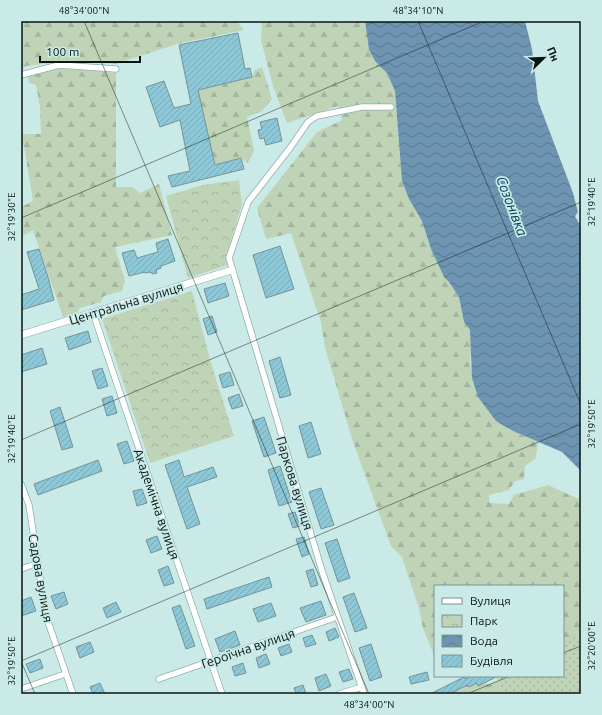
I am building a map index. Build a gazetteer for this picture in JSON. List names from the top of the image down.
{
  "streets": {
    "street": [
      "Центральна вулиця",
      "Паркова вулиця",
      "Академічна вулиця",
      "Садова вулиця",
      "Героїчна вулиця"
    ]
  },
  "crossings": [
    ["Центральна вулиця", "Паркова вулиця"],
    ["Центральна вулиця", "Академічна вулиця"],
    ["Паркова вулиця", "Героїчна вулиця"],
    ["Академічна вулиця", "Героїчна вулиця"]
  ],
  "water": ["Созонівка"],
  "legend": [
    "Вулиця",
    "Парк",
    "Вода",
    "Будівля"
  ],
  "scale_bar": "100 m",
  "north": "top right",
  "coordinates": [
    "48°34'00\"N",
    "48°34'10\"N",
    "32°19'40\"E",
    "32°19'30\"E",
    "32°19'50\"E",
    "32°20'00\"E"
  ]
}
